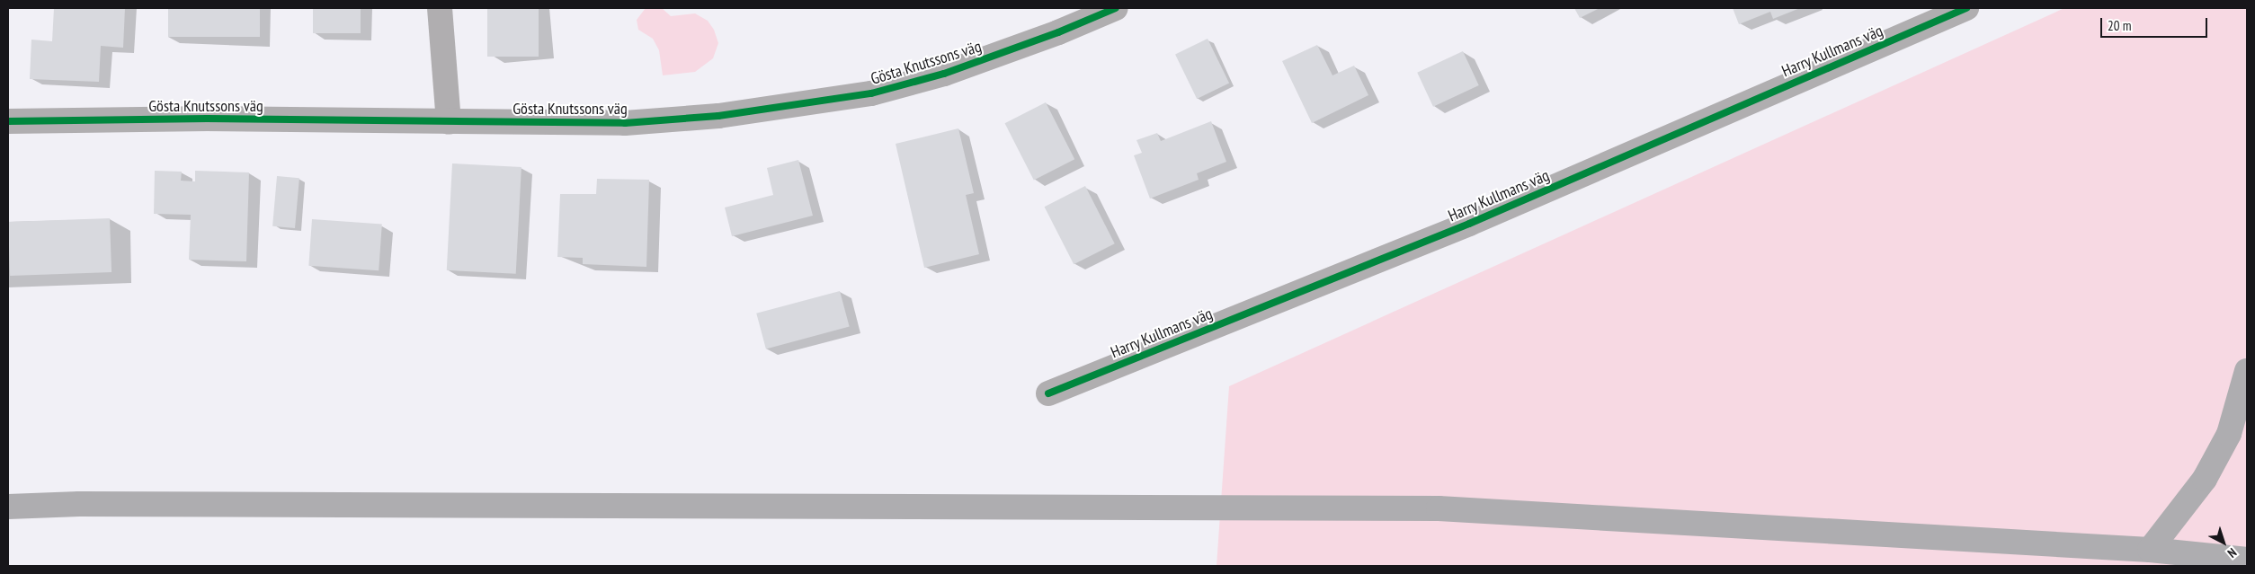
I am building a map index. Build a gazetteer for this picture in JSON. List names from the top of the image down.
{
  "streets": {
    "street": ["Harry Kullmans väg", "Gösta Knutssons väg"]
  },
  "scale_bar": "20 m",
  "north": "bottom right"
}
